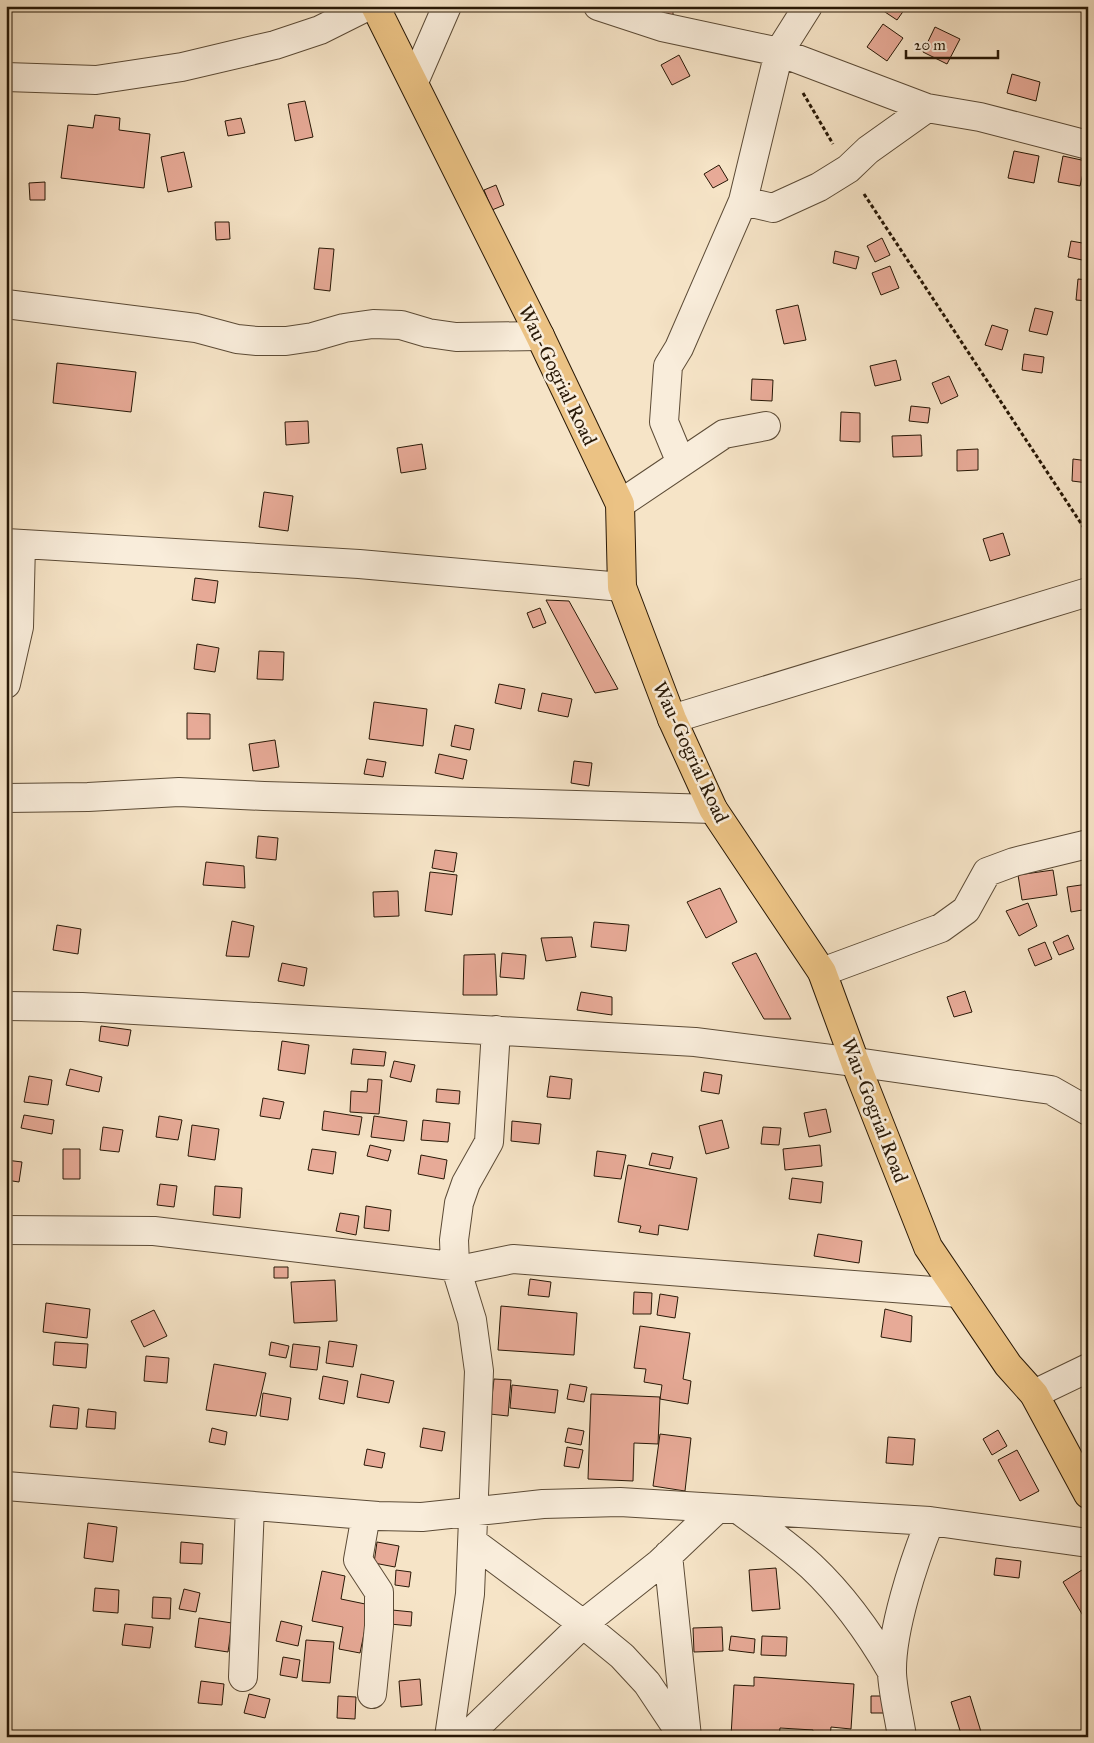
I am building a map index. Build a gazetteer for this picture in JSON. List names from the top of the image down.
{
  "streets": {
    "main road": ["Wau-Gogrial Road"]
  },
  "scale_bar": "20 m"
}
